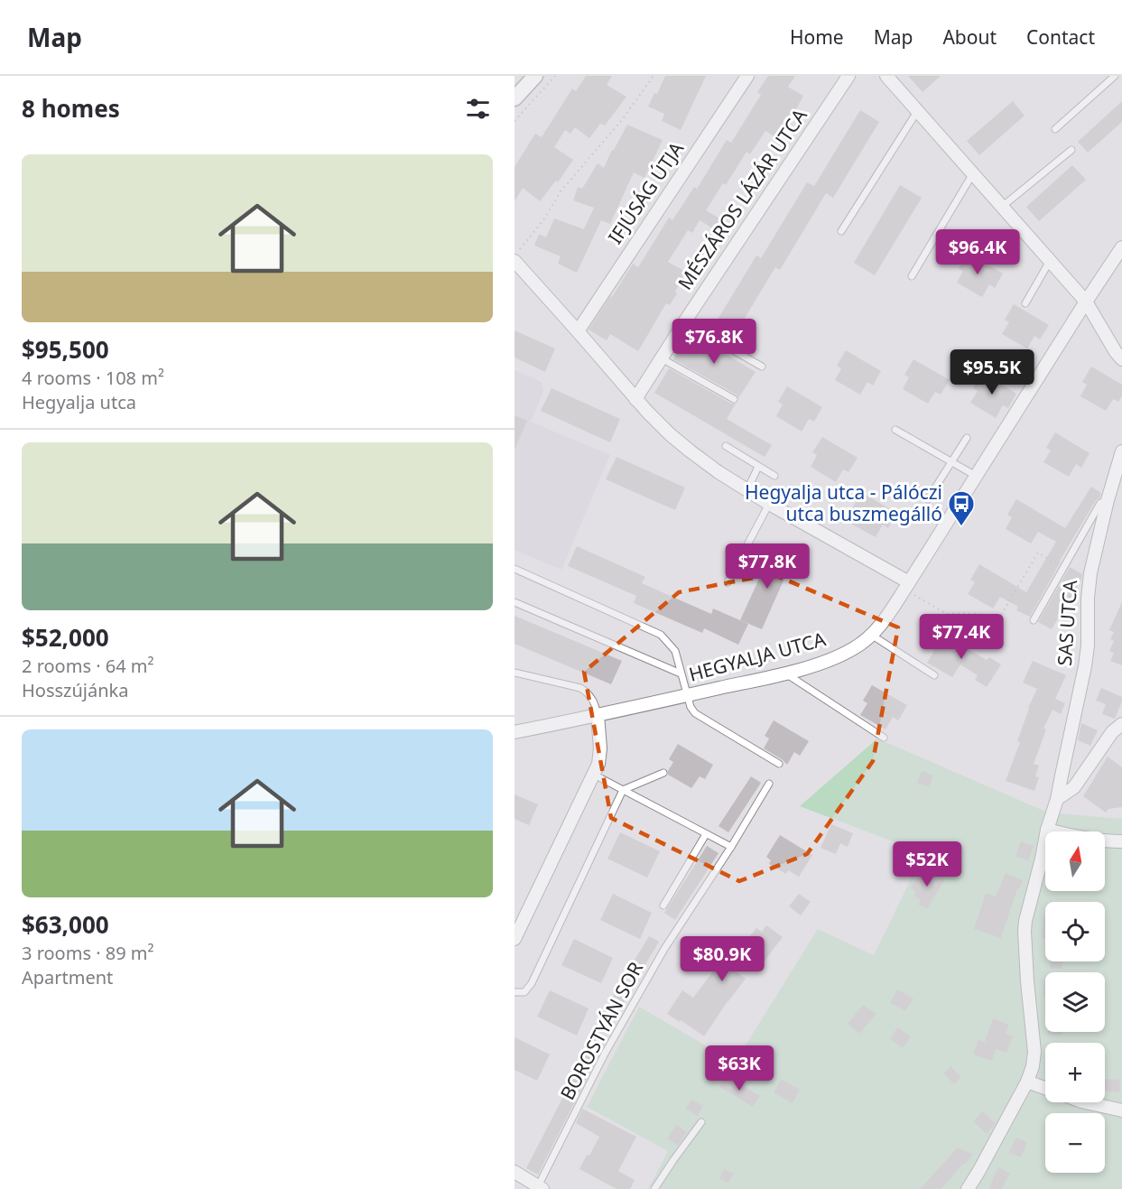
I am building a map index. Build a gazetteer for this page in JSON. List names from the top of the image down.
{
  "streets": {
    "street": [
      "IFJÚSÁG ÚTJA",
      "MÉSZÁROS LÁZÁR UTCA",
      "SAS UTCA",
      "HEGYALJA UTCA"
    ],
    "lane": ["BOROSTYÁN SOR"]
  },
  "places": {
    "bus stop": ["Hegyalja utca - Pálóczi utca buszmegálló"]
  },
  "north": "top",
  "page": {
    "header": "Map",
    "nav": [
      "Home",
      "Map",
      "About",
      "Contact"
    ],
    "heading": "8 homes",
    "list": [
      {
        "name": "$95,500",
        "note": "4 rooms · 108 m² · Hegyalja utca"
      },
      {
        "name": "$52,000",
        "note": "2 rooms · 64 m² · Hosszújánka"
      },
      {
        "name": "$63,000",
        "note": "3 rooms · 89 m² · Apartment"
      }
    ],
    "price": [
      "$96.4K",
      "$76.8K",
      "$95.5K",
      "$77.8K",
      "$77.4K",
      "$52K",
      "$80.9K",
      "$63K"
    ],
    "map_buttons": ["+", "−"]
  }
}
